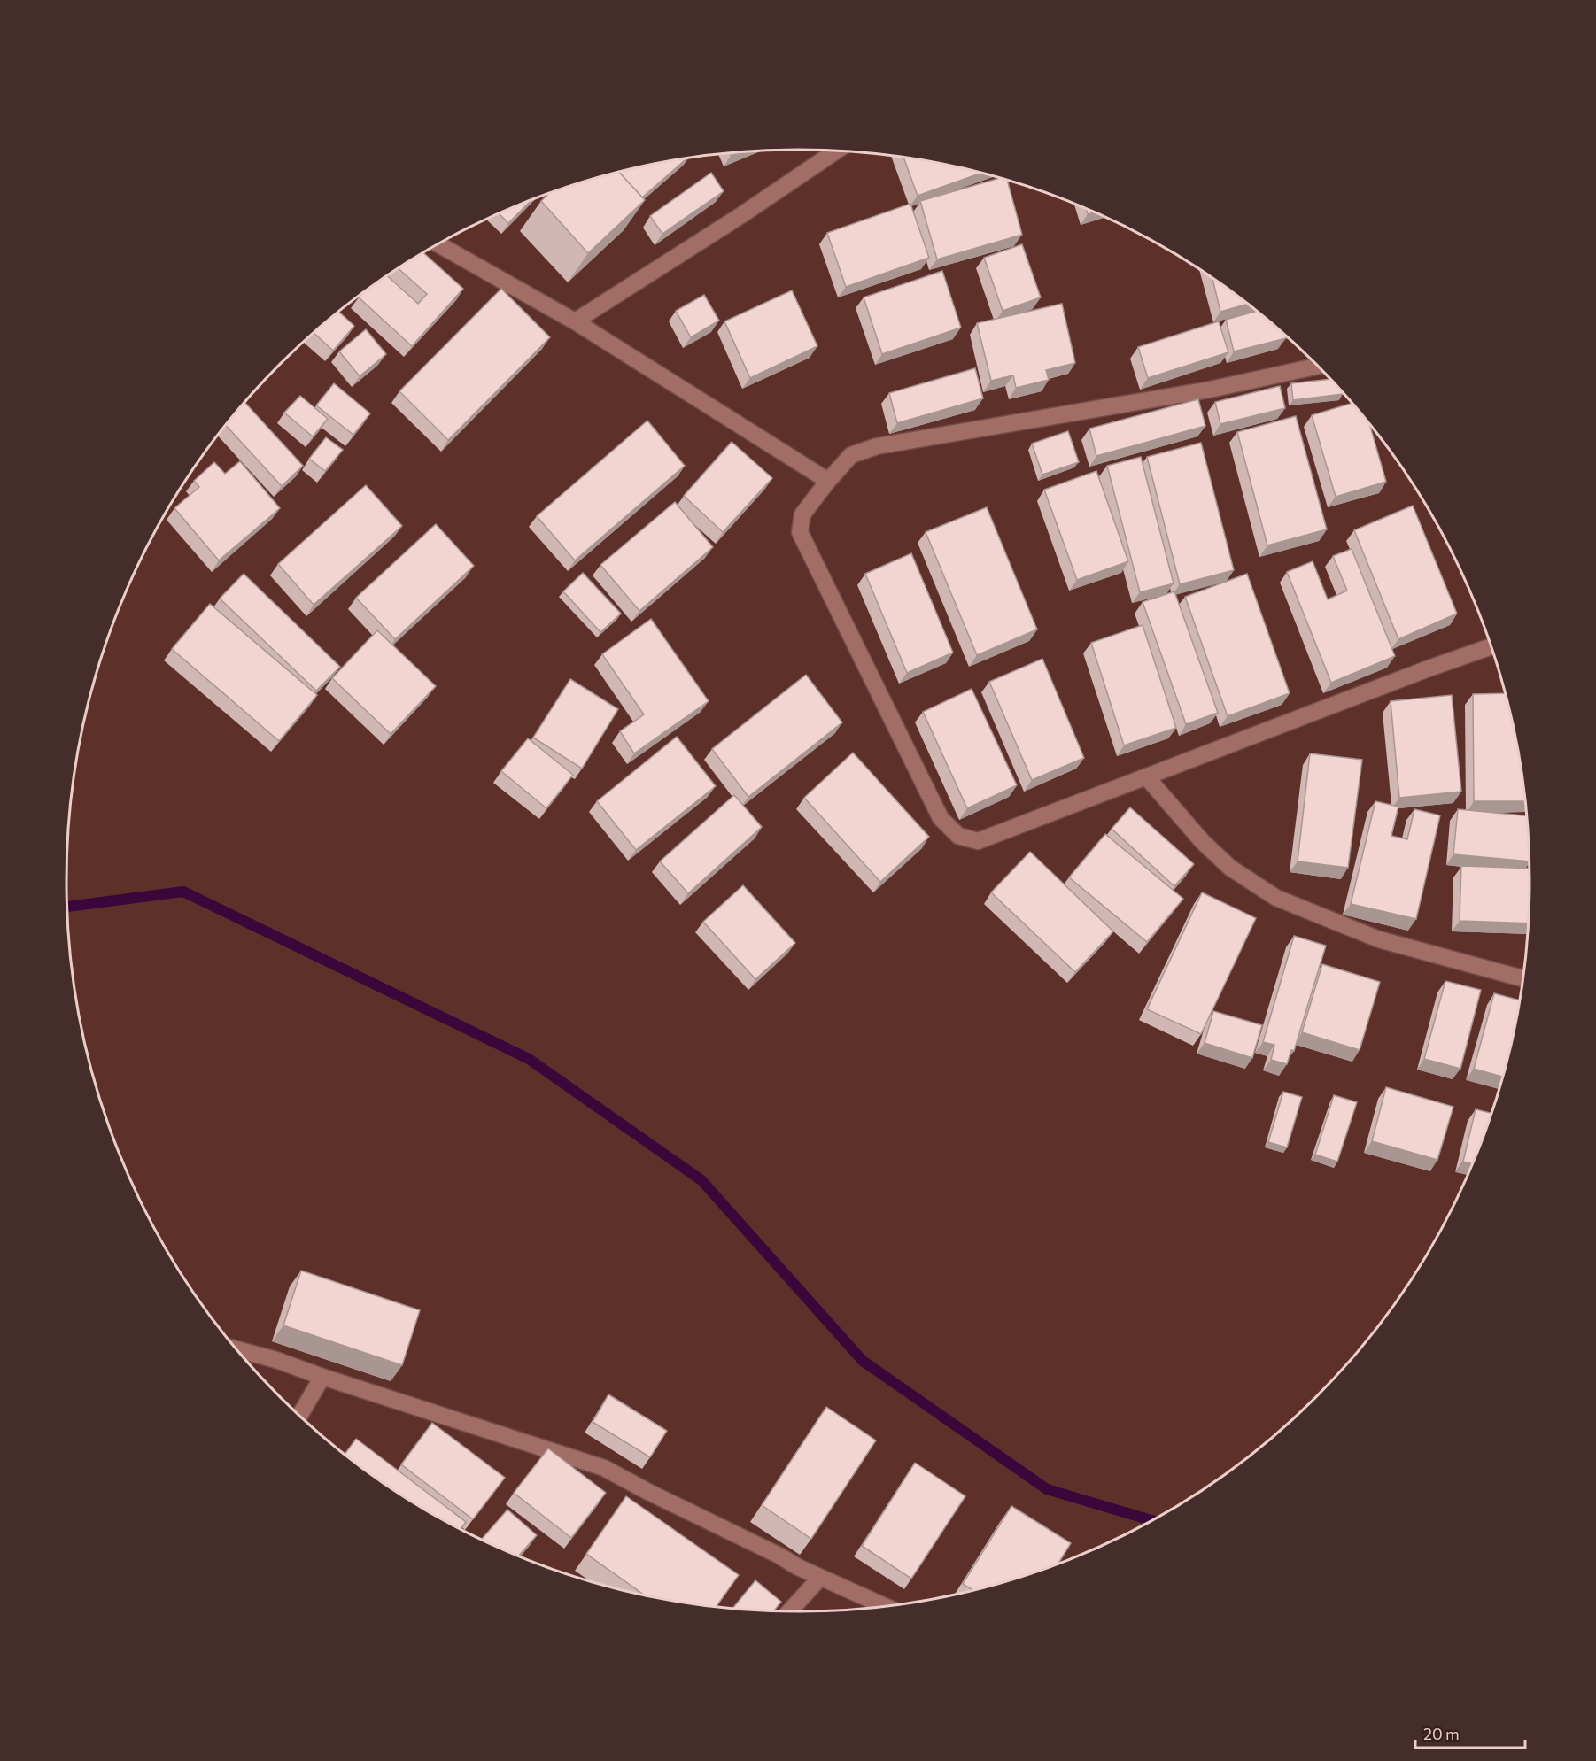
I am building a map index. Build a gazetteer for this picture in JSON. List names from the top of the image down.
{
  "scale_bar": "20 m"
}
